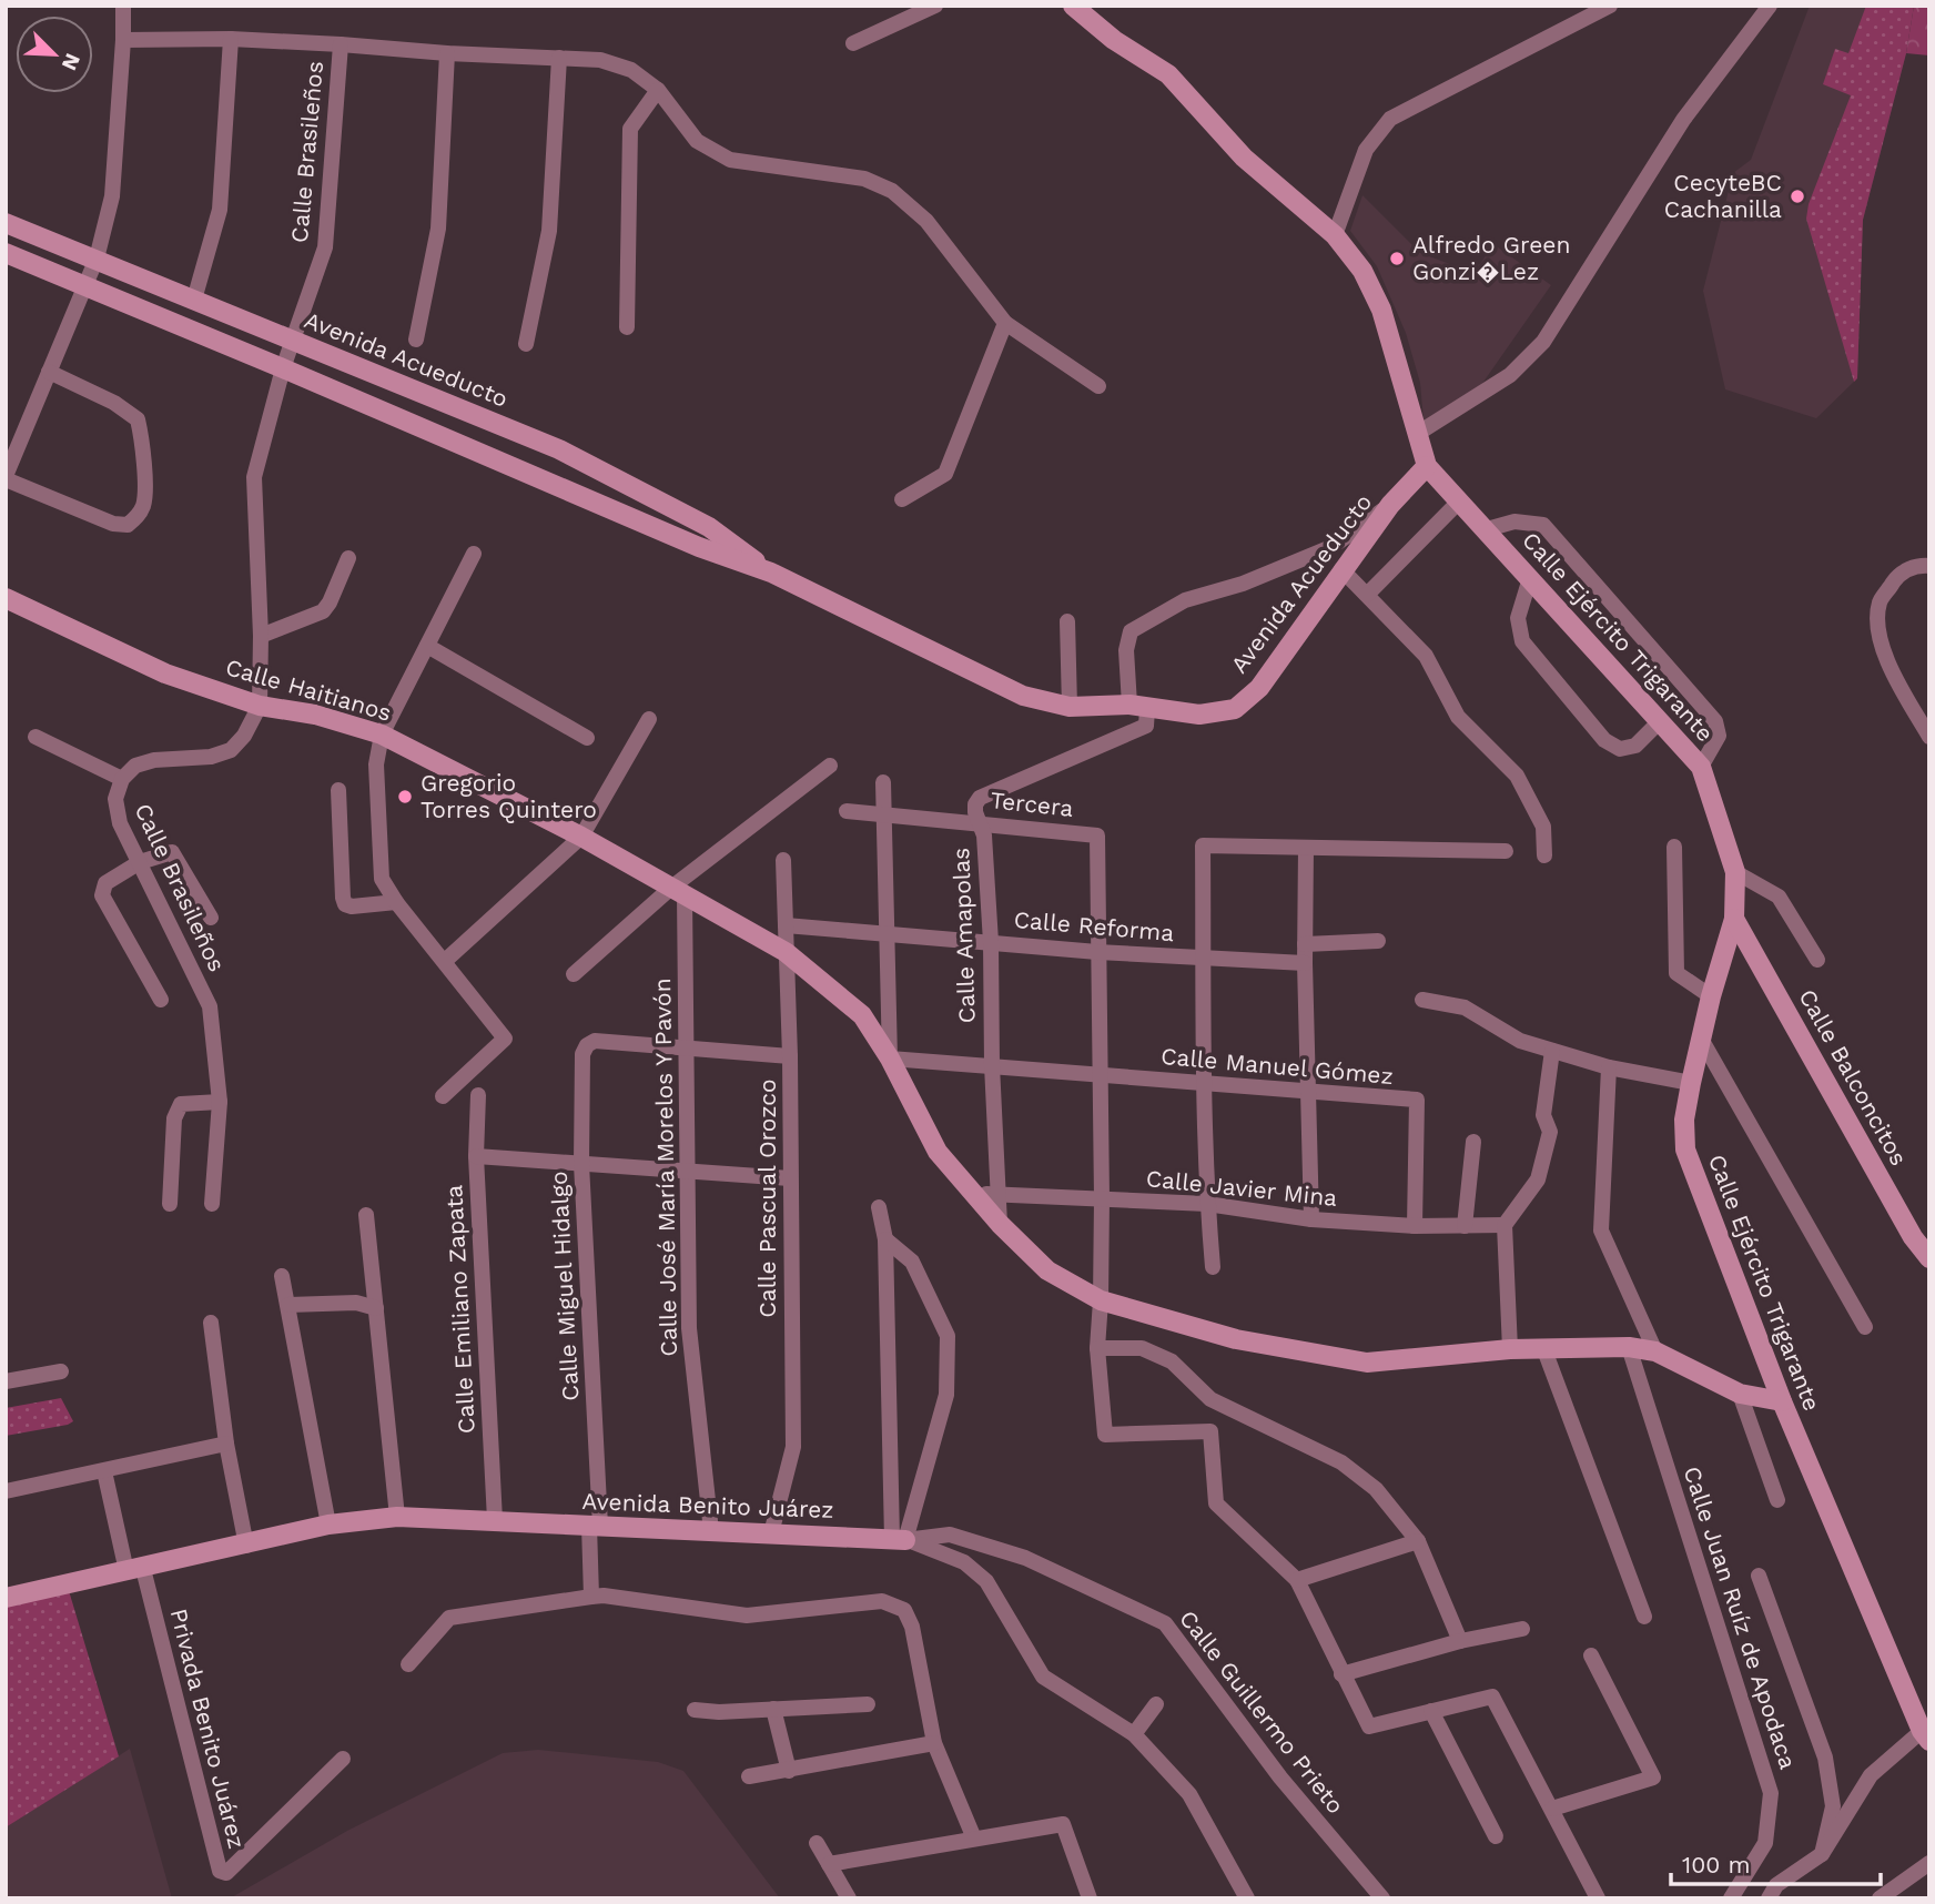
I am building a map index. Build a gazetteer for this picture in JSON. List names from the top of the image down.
{
  "streets": {
    "street": [
      "Calle Brasileños",
      "Avenida Acueducto",
      "Calle Ejército Trigarante",
      "Calle Haitianos",
      "Tercera",
      "Calle Reforma",
      "Calle Amapolas",
      "Calle Manuel Gómez",
      "Calle Balconcitos",
      "Calle José María Morelos Y Pavón",
      "Calle Javier Mina",
      "Calle Pascual Orozco",
      "Calle Miguel Hidalgo",
      "Calle Emiliano Zapata",
      "Avenida Benito Juárez",
      "Calle Juan Ruíz de Apodaca",
      "Calle Guillermo Prieto",
      "Privada Benito Juárez"
    ]
  },
  "crossings": [
    ["Calle Brasileños", "Avenida Acueducto"],
    ["Calle Brasileños", "Calle Haitianos"],
    ["Avenida Acueducto", "Calle Ejército Trigarante"],
    ["Avenida Acueducto", "Calle Amapolas"],
    ["Calle Ejército Trigarante", "Calle Haitianos"],
    ["Calle Ejército Trigarante", "Calle Balconcitos"],
    ["Calle Haitianos", "Calle Amapolas"],
    ["Calle Haitianos", "Calle Manuel Gómez"],
    ["Calle Haitianos", "Calle José María Morelos Y Pavón"],
    ["Calle Haitianos", "Calle Javier Mina"],
    ["Calle Haitianos", "Calle Pascual Orozco"],
    ["Calle Haitianos", "Calle Juan Ruíz de Apodaca"],
    ["Tercera", "Calle Reforma"],
    ["Tercera", "Calle Amapolas"],
    ["Calle Reforma", "Calle Amapolas"],
    ["Calle Reforma", "Calle Pascual Orozco"],
    ["Calle Amapolas", "Calle Manuel Gómez"],
    ["Calle Amapolas", "Calle Javier Mina"],
    ["Calle Manuel Gómez", "Calle Javier Mina"],
    ["Calle José María Morelos Y Pavón", "Calle Miguel Hidalgo"],
    ["Calle José María Morelos Y Pavón", "Avenida Benito Juárez"],
    ["Calle Pascual Orozco", "Avenida Benito Juárez"],
    ["Calle Miguel Hidalgo", "Avenida Benito Juárez"],
    ["Calle Emiliano Zapata", "Avenida Benito Juárez"],
    ["Avenida Benito Juárez", "Calle Guillermo Prieto"],
    ["Avenida Benito Juárez", "Privada Benito Juárez"]
  ],
  "places": ["CecyteBC Cachanilla", "Alfredo Green Gonzi�Lez", "Gregorio Torres Quintero"],
  "scale_bar": "100 m",
  "north": "bottom right"
}
